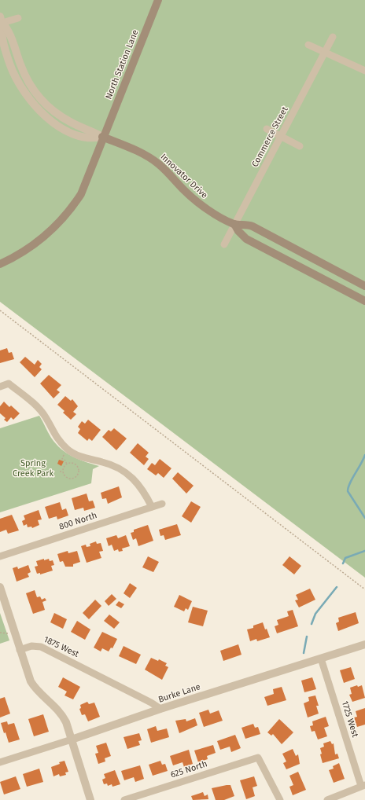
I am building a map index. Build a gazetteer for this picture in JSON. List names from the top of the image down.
{
  "streets": {
    "main road": ["North Station Lane", "Innovator Drive"],
    "street": [
      "Commerce Street",
      "800 North",
      "1875 West",
      "Burke Lane",
      "1725 West",
      "625 North"
    ]
  },
  "crossings": [
    ["North Station Lane", "Innovator Drive"],
    ["Commerce Street", "Innovator Drive"],
    ["1875 West", "Burke Lane"],
    ["Burke Lane", "1725 West"]
  ],
  "parks": ["Spring Creek Park"]
}
